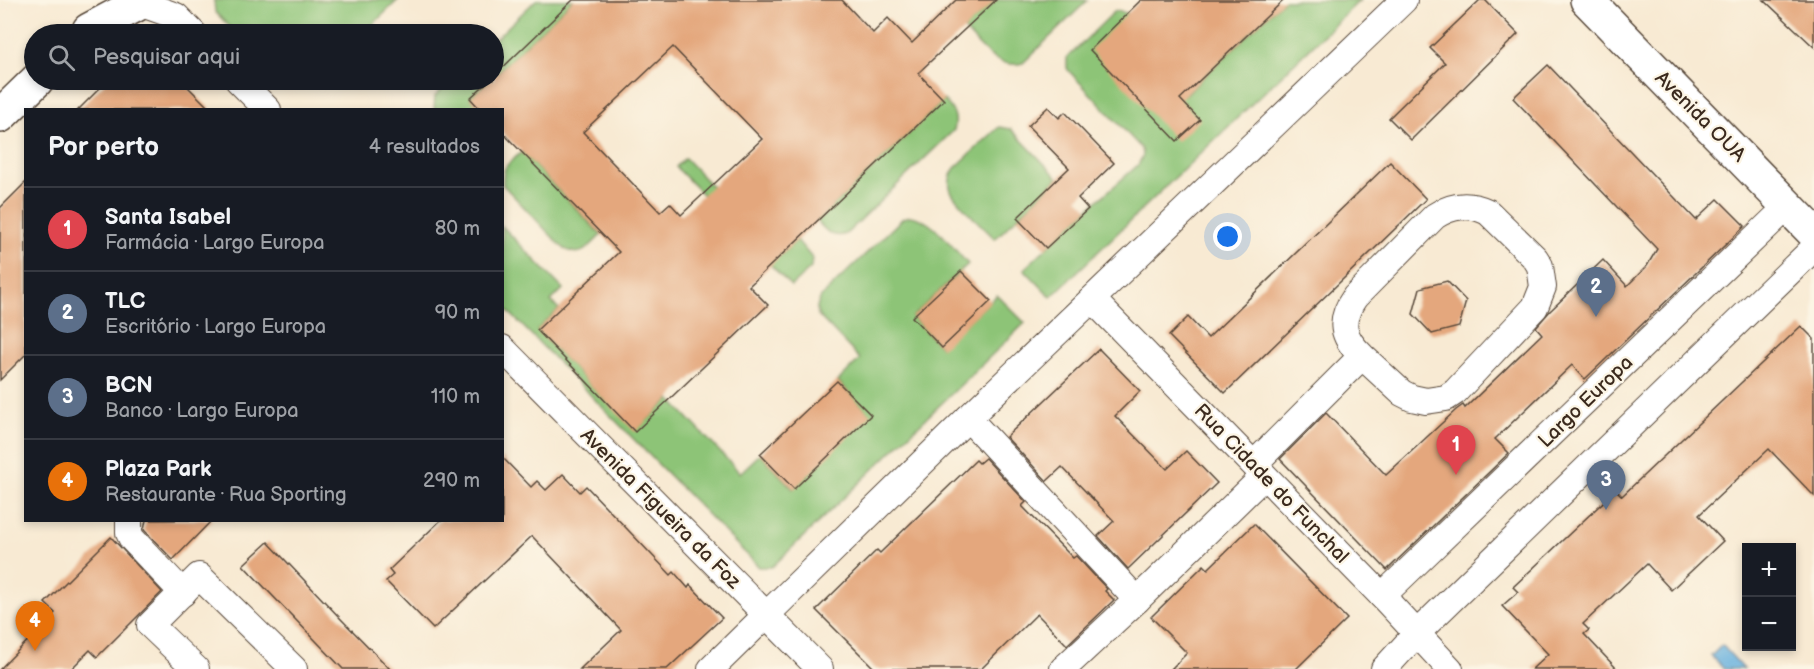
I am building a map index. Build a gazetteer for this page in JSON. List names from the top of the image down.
{
  "streets": {
    "street": [
      "Avenida OUA",
      "Largo Europa",
      "Rua Cidade do Funchal",
      "Avenida Figueira da Foz"
    ]
  },
  "crossings": [
    ["Avenida OUA", "Largo Europa"],
    ["Largo Europa", "Rua Cidade do Funchal"]
  ],
  "page": {
    "search": "Pesquisar aqui",
    "heading": ["Por perto", "4 resultados"],
    "list": [
      {
        "mark": "1",
        "name": "Santa Isabel",
        "note": "Farmácia · Largo Europa",
        "value": "80 m"
      },
      {
        "mark": "2",
        "name": "TLC",
        "note": "Escritório · Largo Europa",
        "value": "90 m"
      },
      {
        "mark": "3",
        "name": "BCN",
        "note": "Banco · Largo Europa",
        "value": "110 m"
      },
      {
        "mark": "4",
        "name": "Plaza Park",
        "note": "Restaurante · Rua Sporting",
        "value": "290 m"
      }
    ],
    "pins": [
      "2",
      "1",
      "3",
      "4"
    ],
    "map_buttons": ["+", "−"]
  }
}
